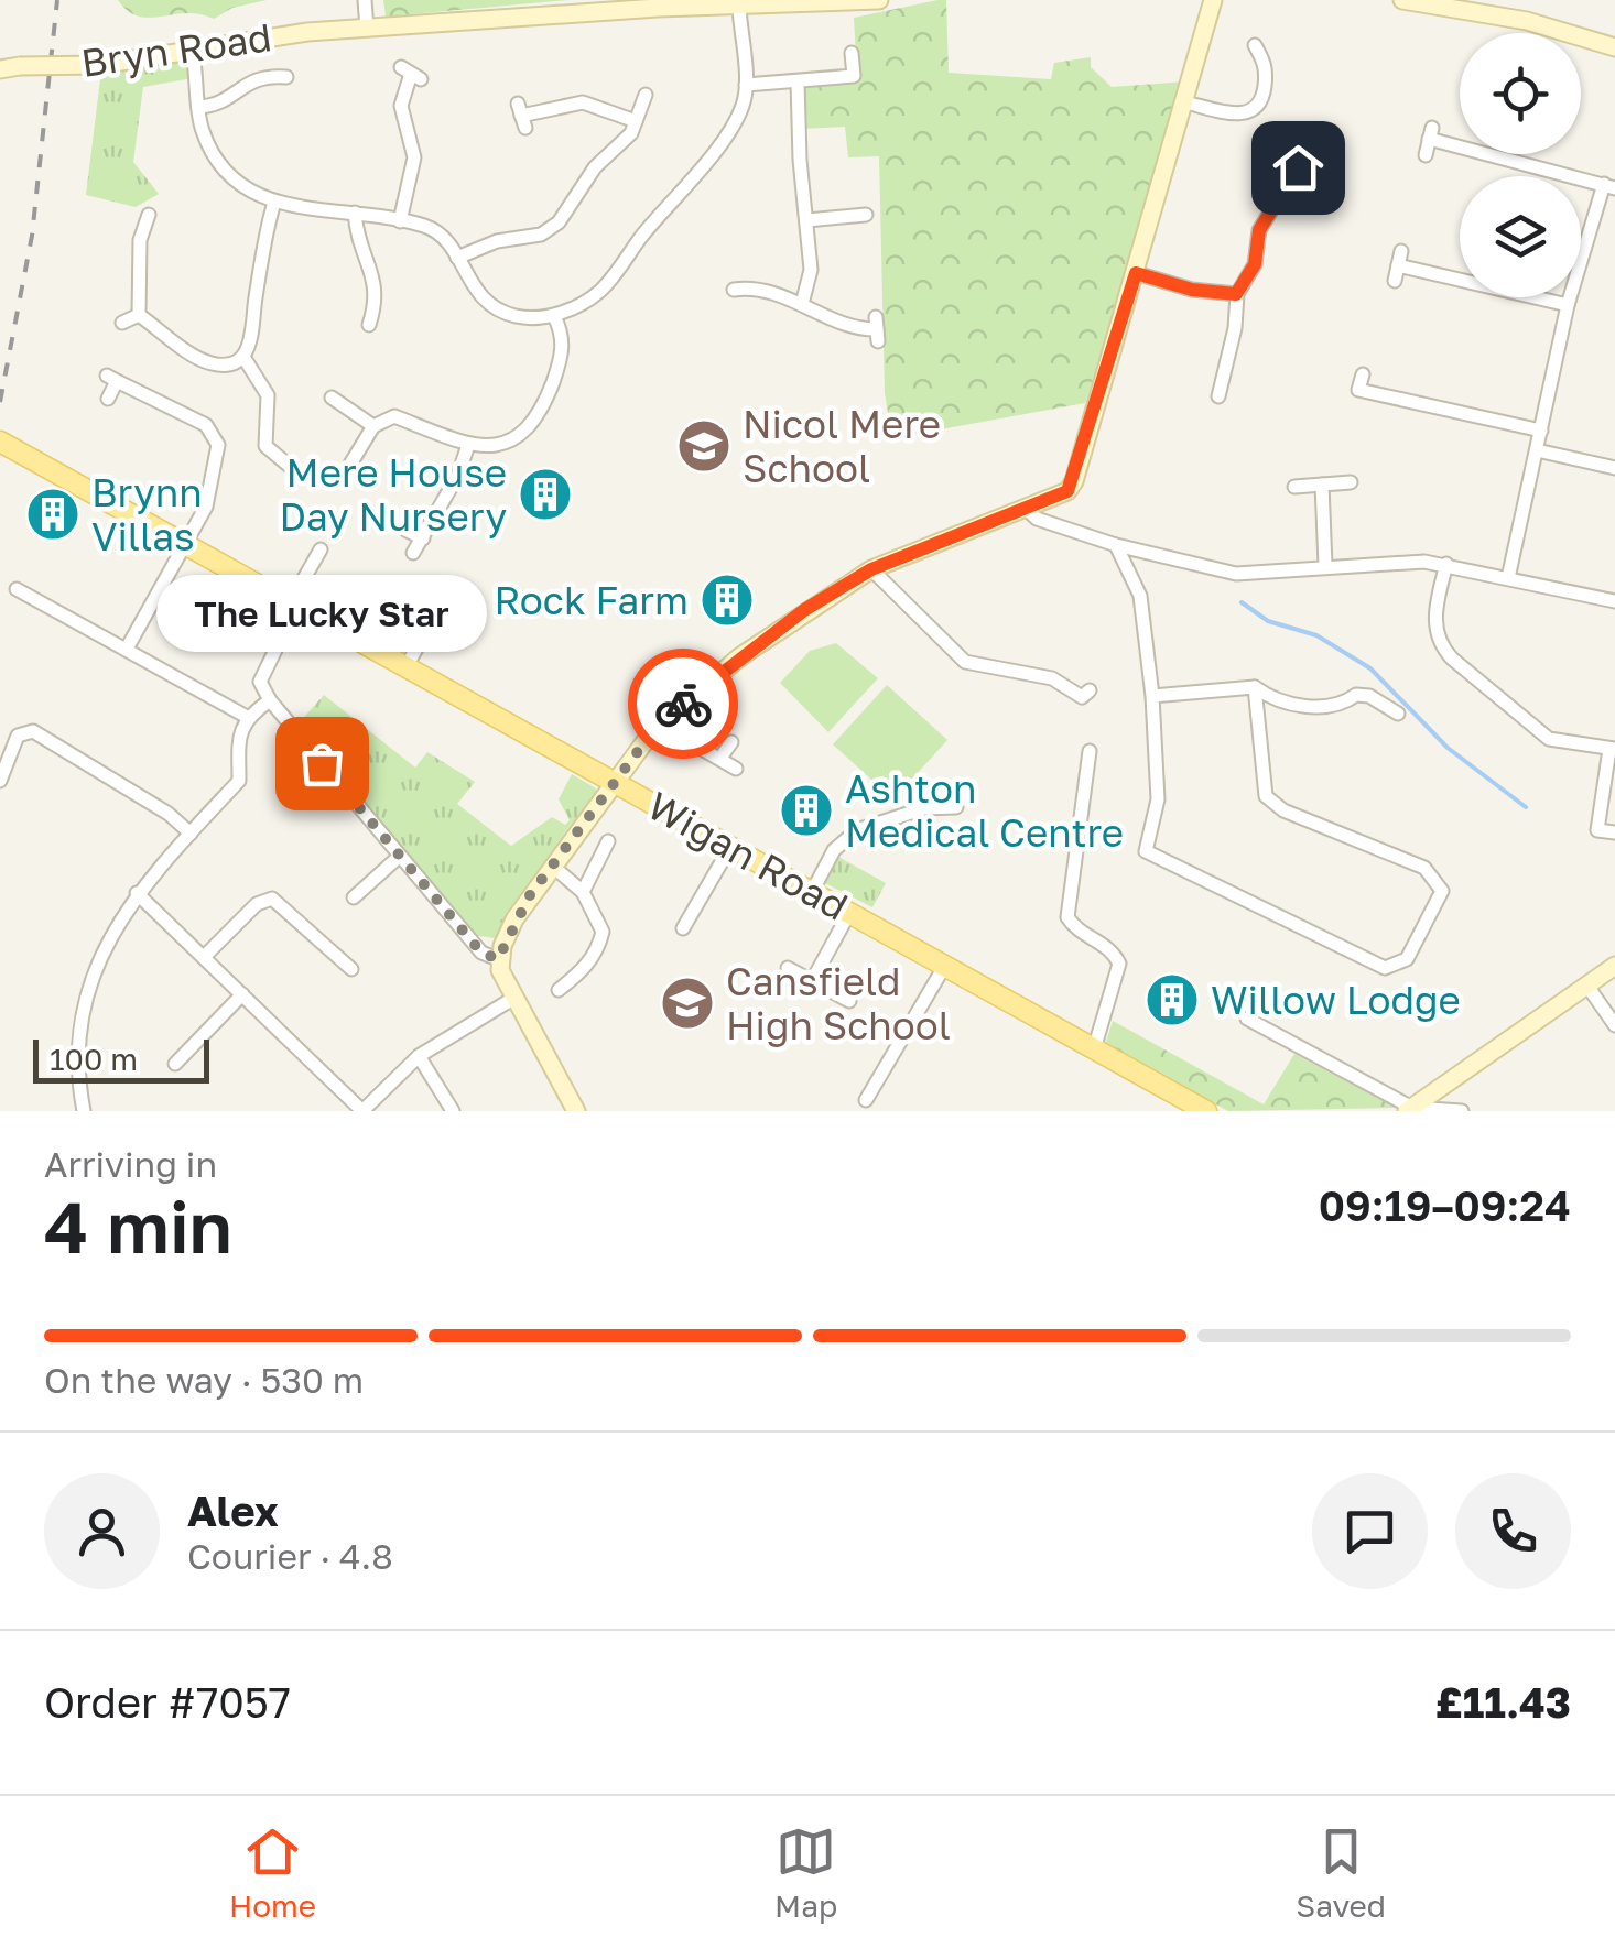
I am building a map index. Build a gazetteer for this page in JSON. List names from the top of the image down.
{
  "streets": {
    "main road": ["Wigan Road"],
    "street": ["Bryn Road"]
  },
  "places": {
    "school or university": ["Nicol Mere School", "Cansfield High School"],
    "building": [
      "Mere House Day Nursery",
      "Brynn Villas",
      "Rock Farm",
      "Ashton Medical Centre",
      "Willow Lodge"
    ],
    "other": ["The Lucky Star"]
  },
  "scale_bar": "100 m",
  "page": {
    "bubble": "The Lucky Star",
    "scale": "100 m",
    "heading": ["4 min", "Arriving in", "09:19–09:24"],
    "panel": [
      "Alex",
      "Courier · 4.8",
      "Order #7057",
      "£11.43"
    ],
    "bar": "On the way · 530 m",
    "tabs": ["Home", "Map", "Saved"]
  }
}
